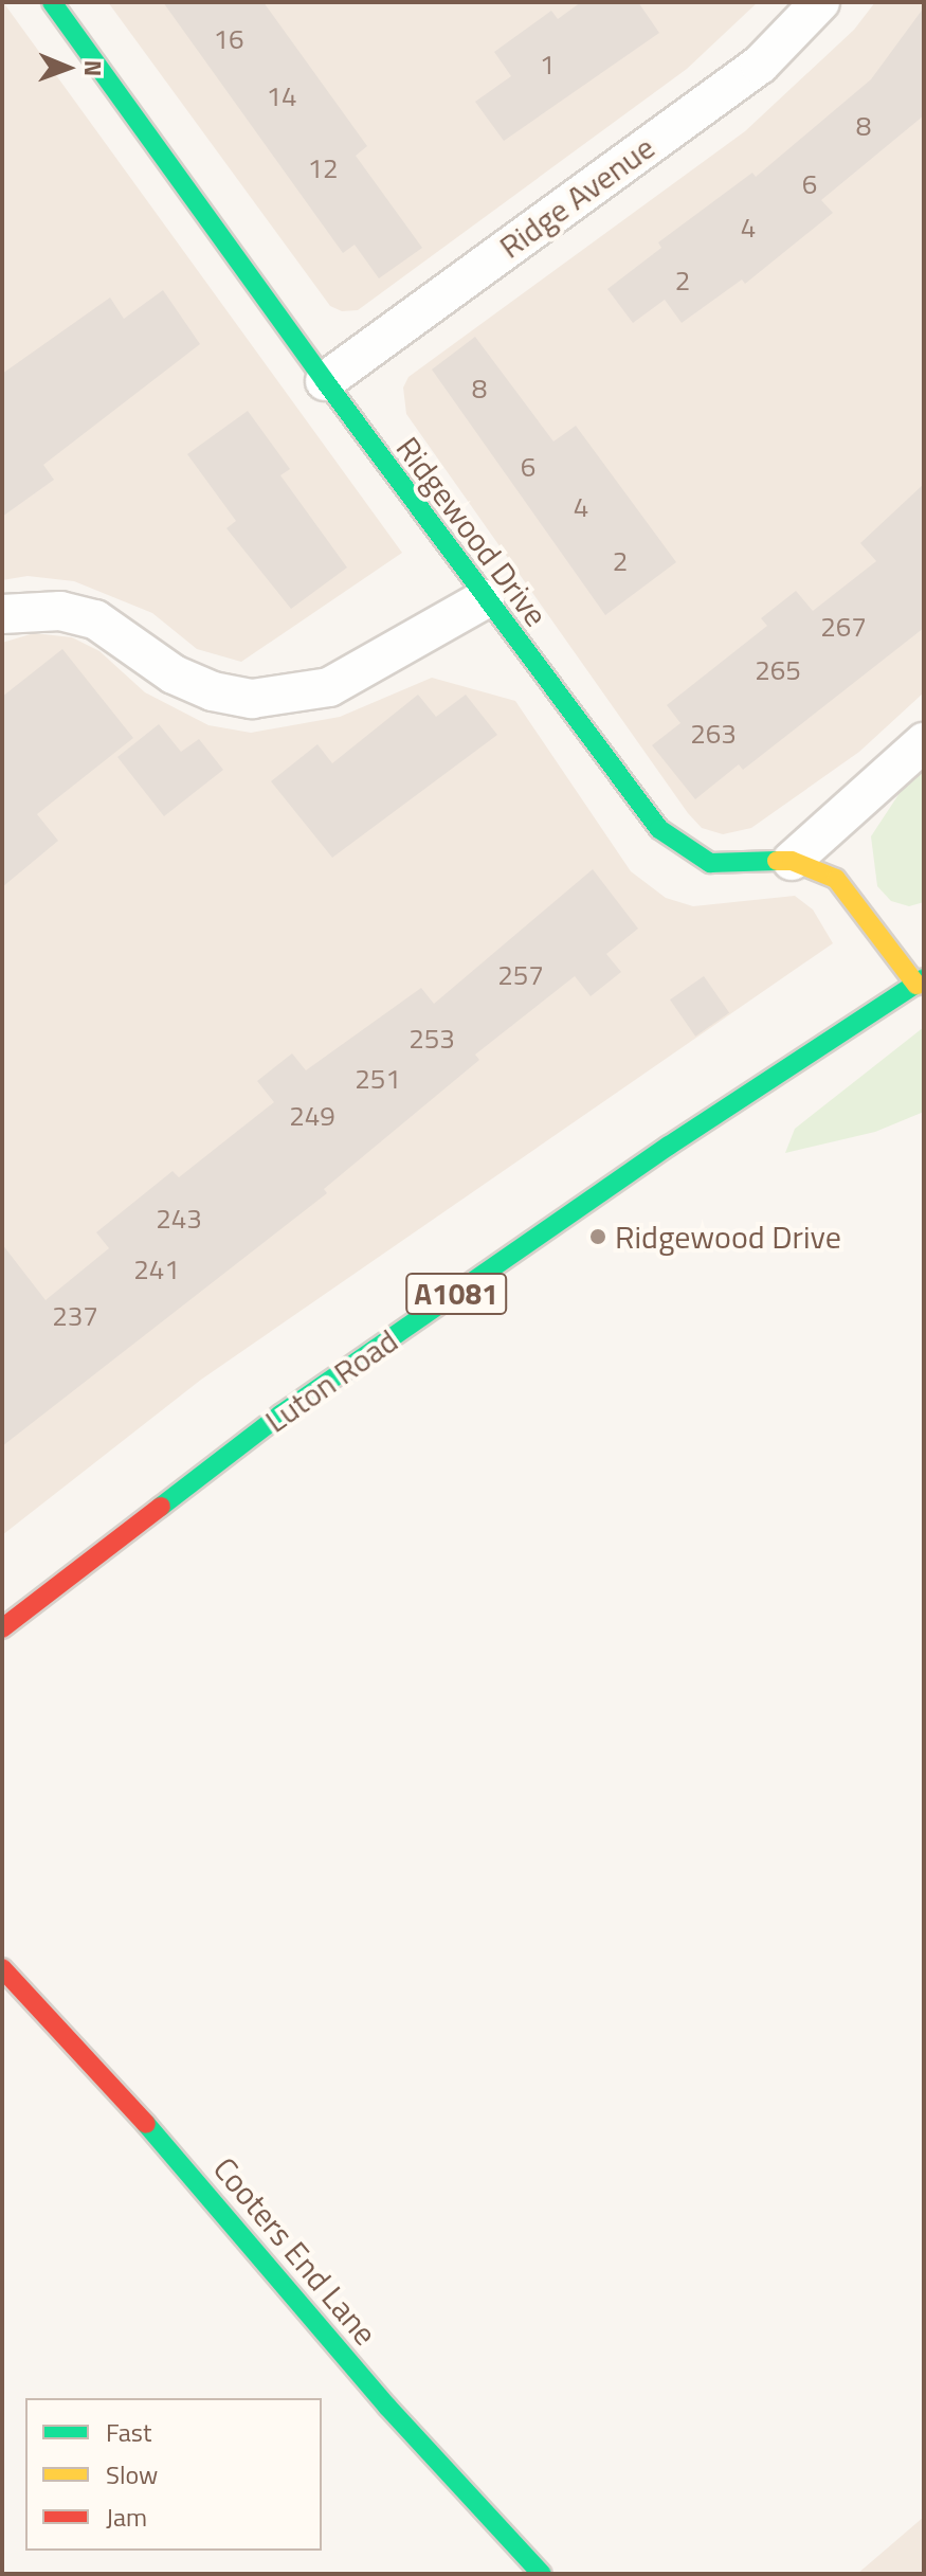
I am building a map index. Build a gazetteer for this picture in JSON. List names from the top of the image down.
{
  "streets": {
    "street": [
      "Ridge Avenue",
      "Ridgewood Drive",
      "A1081",
      "Luton Road",
      "Cooters End Lane"
    ]
  },
  "crossings": [
    ["Ridge Avenue", "Ridgewood Drive"],
    ["Ridgewood Drive", "Luton Road"]
  ],
  "places": ["Ridgewood Drive"],
  "house_numbers": [
    "16",
    "1",
    "14",
    "8",
    "12",
    "6",
    "4",
    "2",
    "8",
    "6",
    "4",
    "2",
    "267",
    "265",
    "263",
    "257",
    "253",
    "251",
    "249",
    "243",
    "241",
    "237"
  ],
  "legend": ["Fast", "Slow", "Jam"],
  "north": "right"
}
